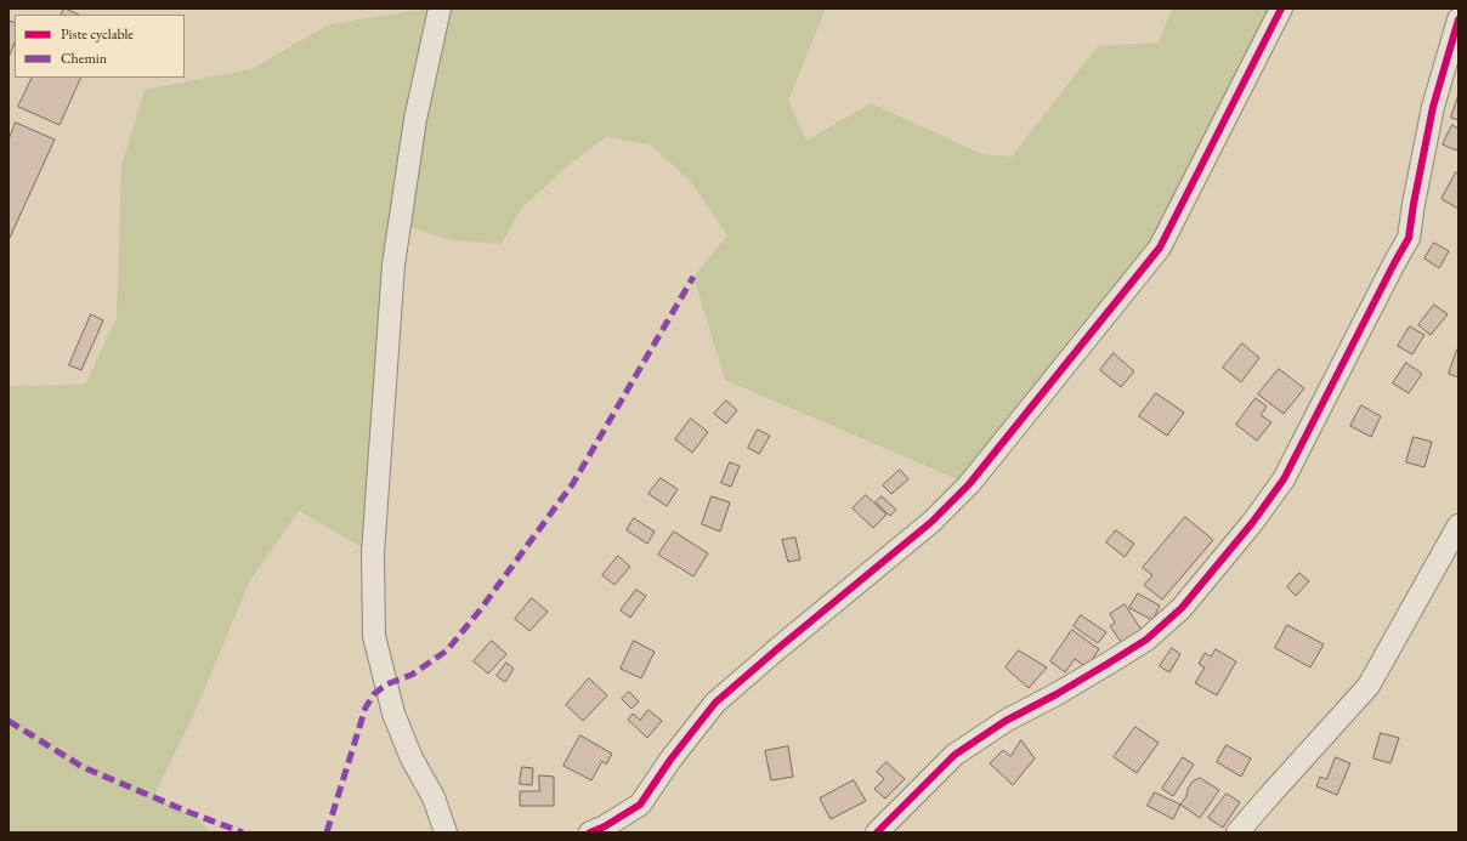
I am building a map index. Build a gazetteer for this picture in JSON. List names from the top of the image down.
{
  "legend": ["Piste cyclable", "Chemin"]
}
